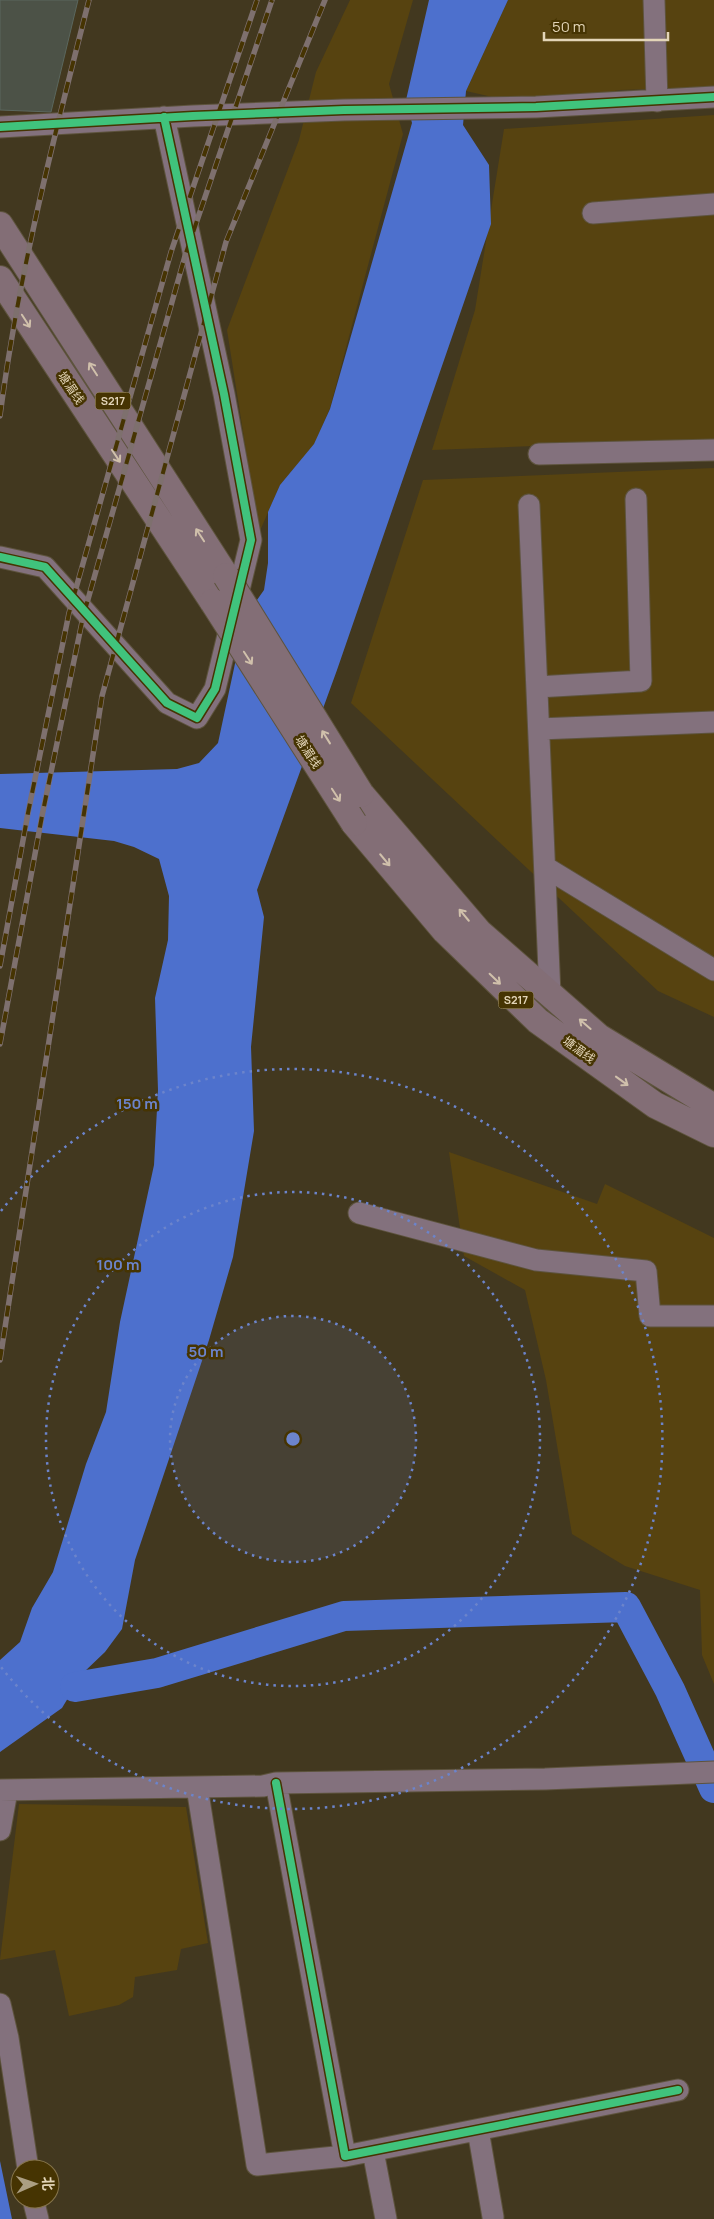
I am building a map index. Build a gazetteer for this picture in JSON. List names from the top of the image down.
{
  "streets": {
    "main road": ["塘湄线", "S217"]
  },
  "scale_bar": "50 m",
  "north": "right",
  "rings": ["150 m", "100 m", "50 m"]
}
